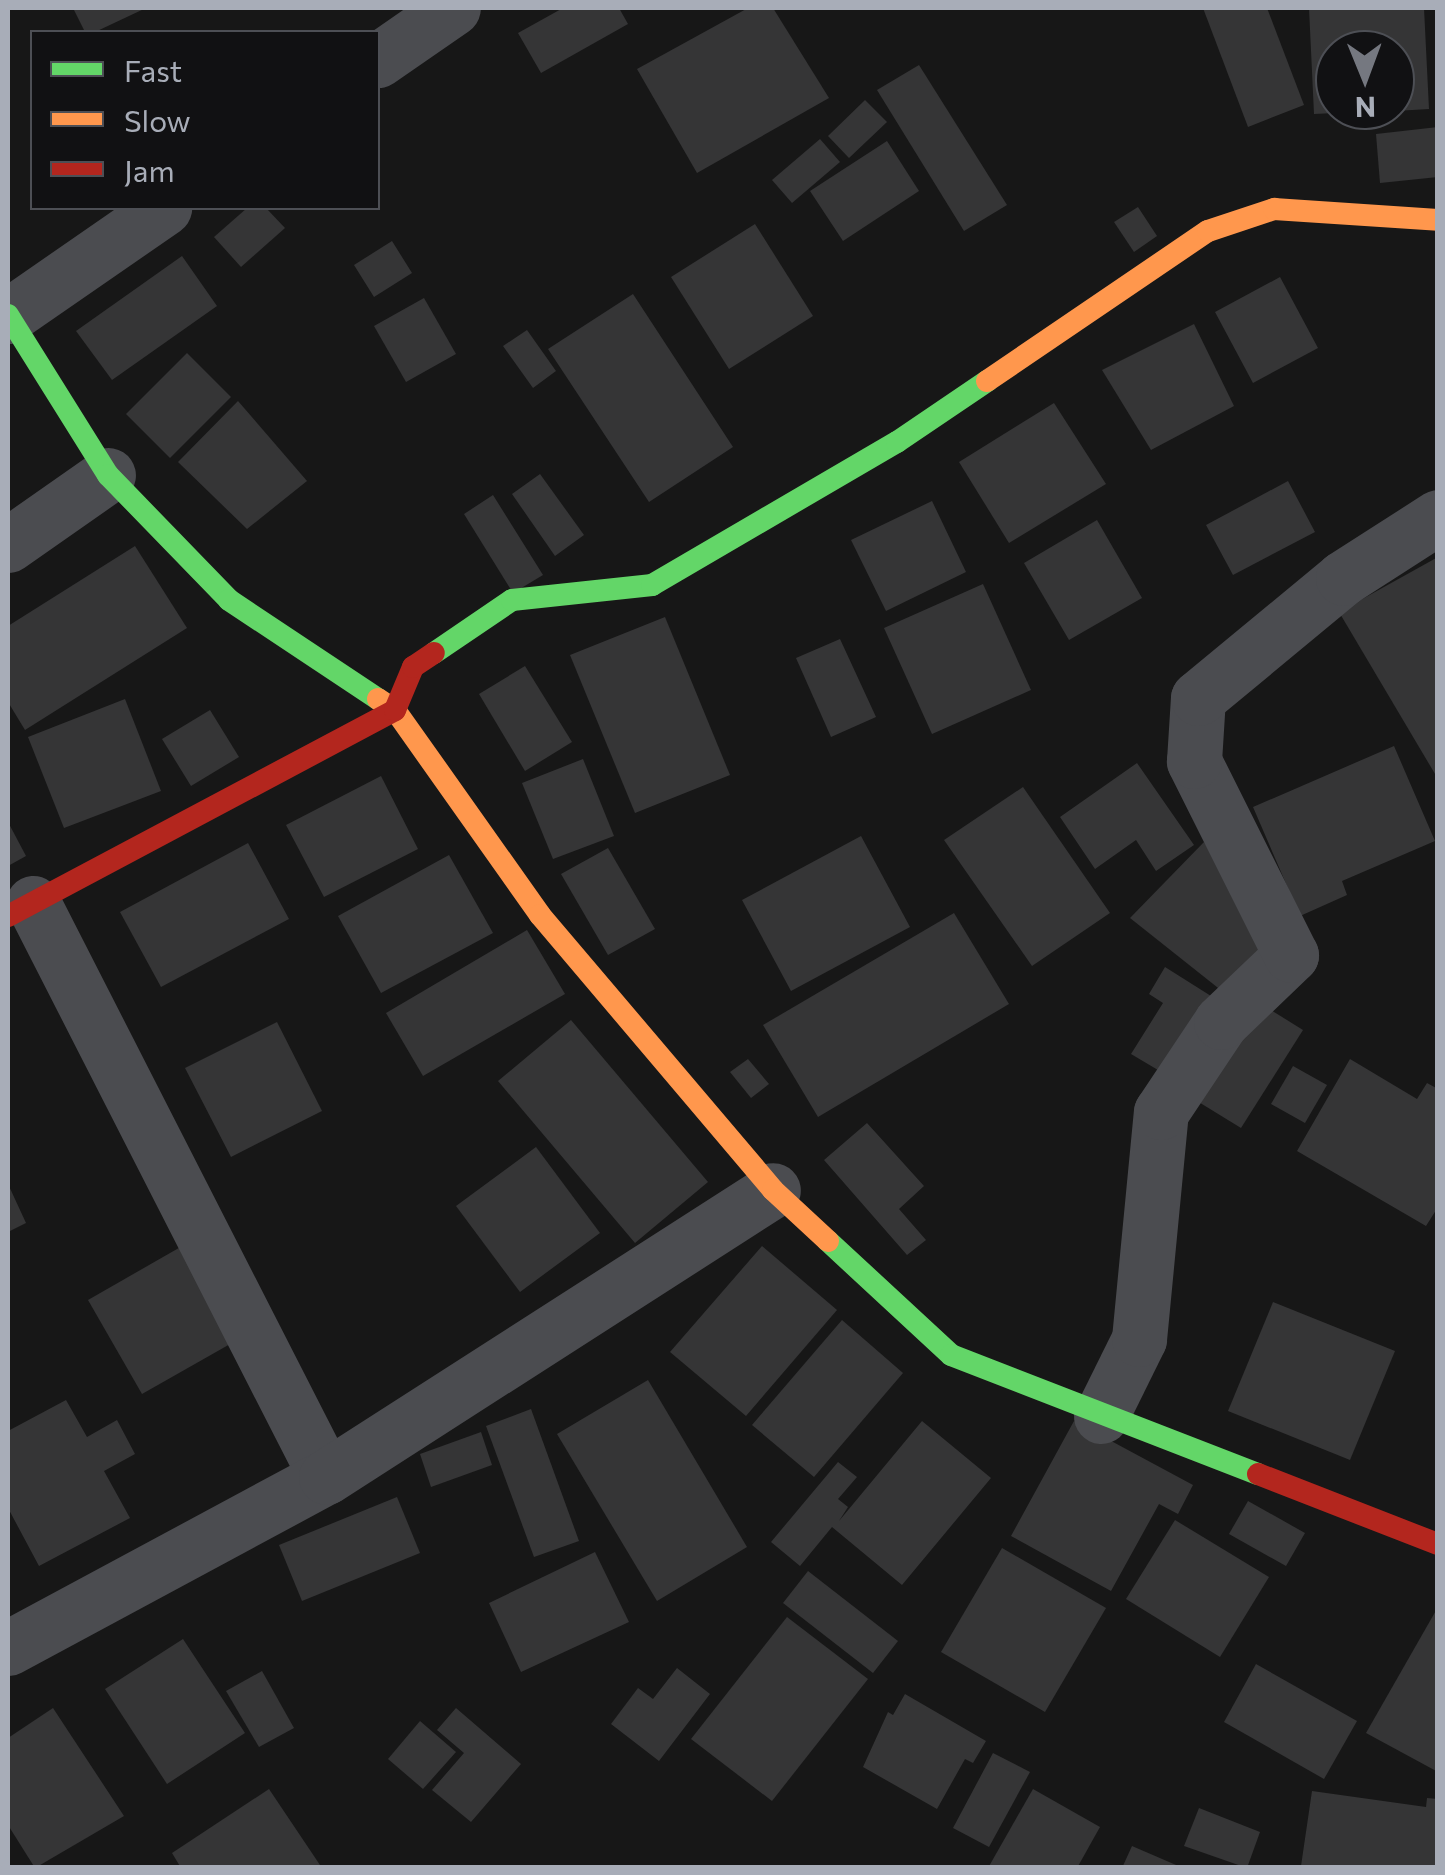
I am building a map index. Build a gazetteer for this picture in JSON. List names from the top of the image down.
{
  "legend": ["Fast", "Slow", "Jam"],
  "north": "bottom"
}
